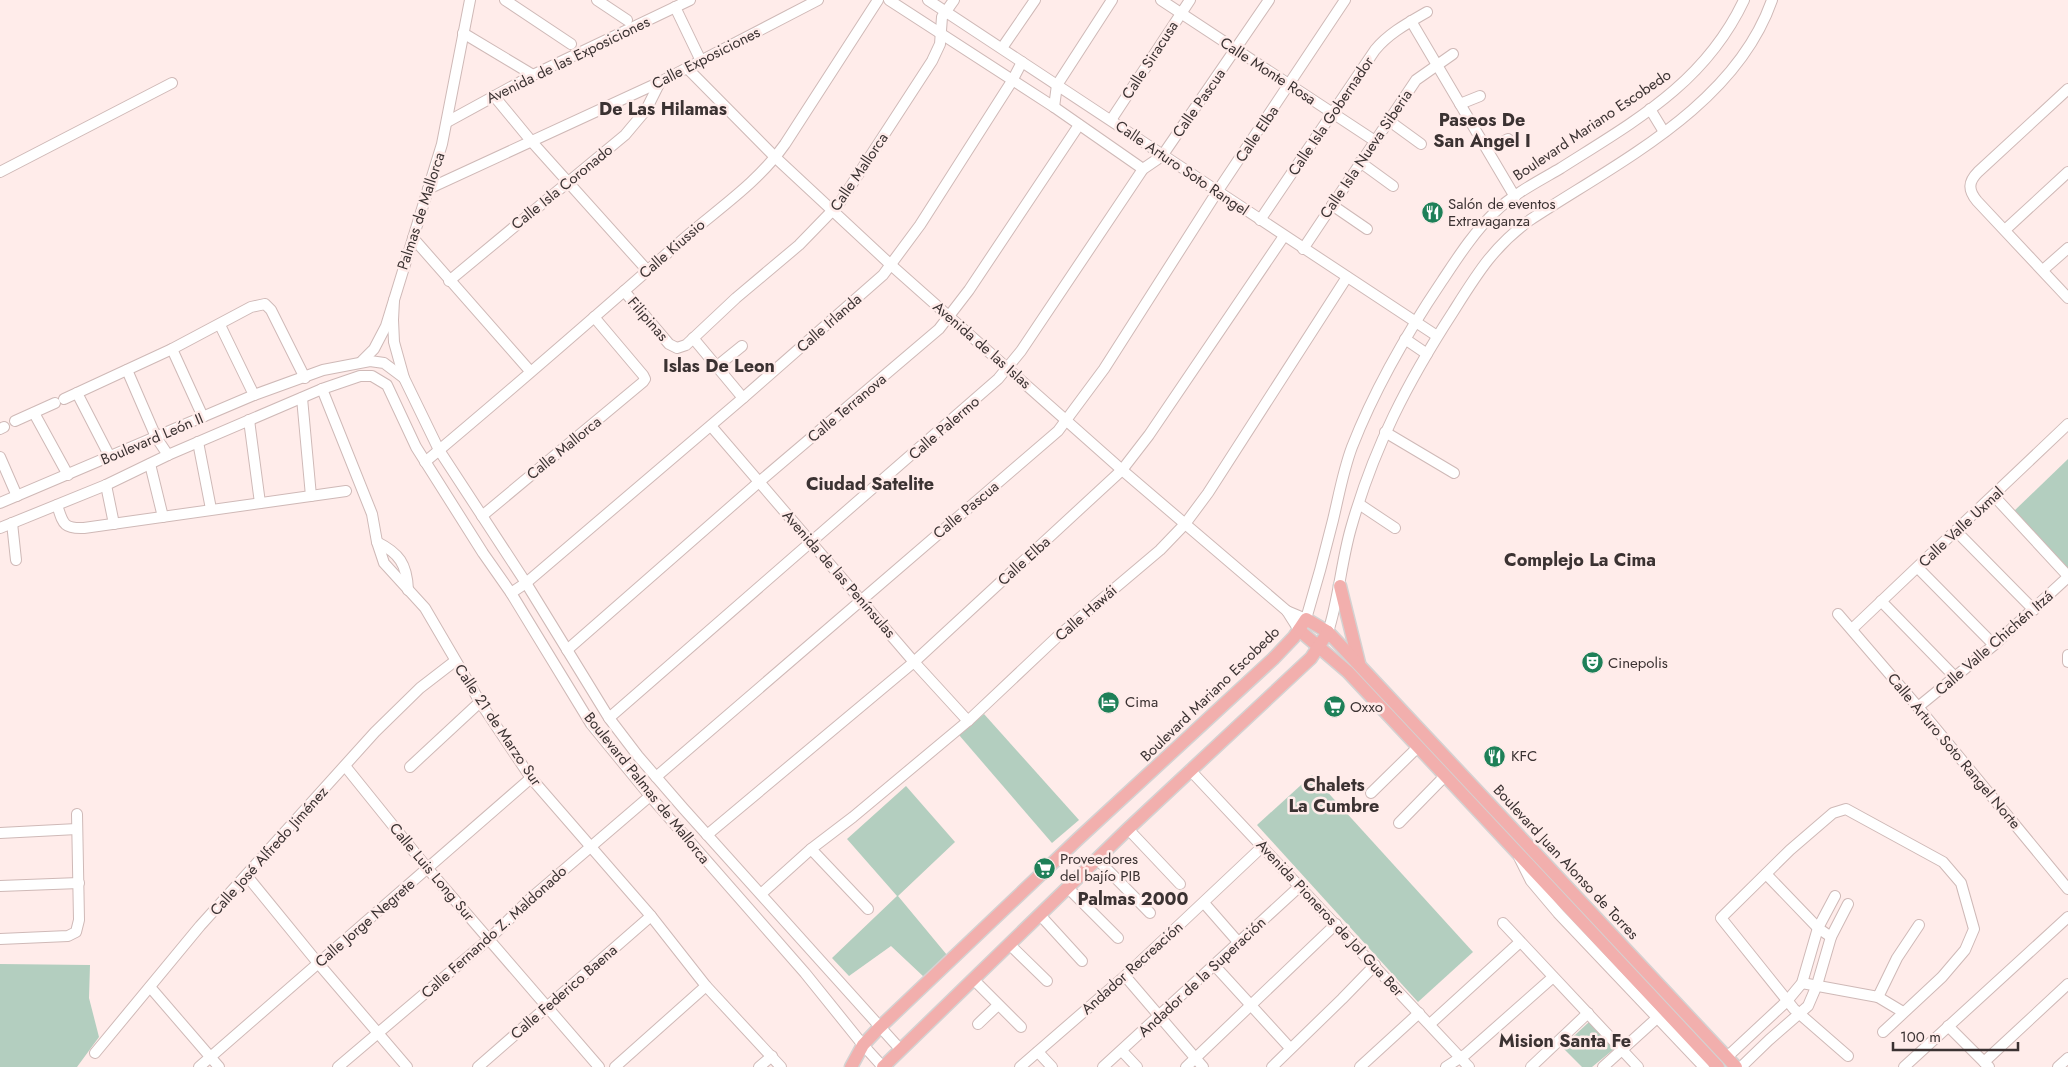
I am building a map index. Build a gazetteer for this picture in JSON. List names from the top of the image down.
{
  "streets": {
    "main road": ["Boulevard Mariano Escobedo", "Boulevard Juan Alonso de Torres"],
    "street": [
      "Calle Exposiciones",
      "Avenida de las Exposiciones",
      "Calle Siracusa",
      "Calle Monte Rosa",
      "Calle Pascua",
      "Calle Isla Gobernador",
      "Calle Elba",
      "Calle Isla Nueva Siberia",
      "Calle Arturo Soto Rangel",
      "Calle Mallorca",
      "Calle Isla Coronado",
      "Palmas de Mallorca",
      "Calle Kiussio",
      "Filipinas",
      "Calle Irlanda",
      "Avenida de las Islas",
      "Calle Terranova",
      "Calle Palermo",
      "Boulevard León II",
      "Calle Valle Uxmal",
      "Avenida de las Penínsulas",
      "Calle Hawái",
      "Calle Valle Chichén Itzá",
      "Calle 21 de Marzo Sur",
      "Calle Arturo Soto Rangel Norte",
      "Boulevard Palmas de Mallorca",
      "Calle José Alfredo Jiménez",
      "Calle Luis Long Sur",
      "Avenida Pioneros de Jol Gua Ber",
      "Calle Jorge Negrete",
      "Calle Fernando Z. Maldonado",
      "Andador Recreación",
      "Andador de la Superación",
      "Calle Federico Baena"
    ]
  },
  "crossings": [
    ["Calle Exposiciones", "Calle Isla Coronado"],
    ["Calle Exposiciones", "Palmas de Mallorca"],
    ["Calle Exposiciones", "Avenida de las Islas"],
    ["Avenida de las Exposiciones", "Palmas de Mallorca"],
    ["Calle Siracusa", "Calle Monte Rosa"],
    ["Calle Siracusa", "Calle Arturo Soto Rangel"],
    ["Calle Monte Rosa", "Calle Pascua"],
    ["Calle Monte Rosa", "Calle Isla Gobernador"],
    ["Calle Monte Rosa", "Calle Elba"],
    ["Calle Monte Rosa", "Calle Isla Nueva Siberia"],
    ["Calle Pascua", "Calle Elba"],
    ["Calle Pascua", "Calle Arturo Soto Rangel"],
    ["Calle Pascua", "Avenida de las Islas"],
    ["Calle Pascua", "Calle Palermo"],
    ["Calle Pascua", "Avenida de las Penínsulas"],
    ["Calle Pascua", "Boulevard Palmas de Mallorca"],
    ["Calle Isla Gobernador", "Calle Arturo Soto Rangel"],
    ["Boulevard Mariano Escobedo", "Calle Arturo Soto Rangel"],
    ["Boulevard Mariano Escobedo", "Avenida de las Islas"],
    ["Boulevard Mariano Escobedo", "Boulevard Palmas de Mallorca"],
    ["Boulevard Mariano Escobedo", "Boulevard Juan Alonso de Torres"],
    ["Calle Elba", "Calle Arturo Soto Rangel"],
    ["Calle Elba", "Avenida de las Islas"],
    ["Calle Elba", "Avenida de las Penínsulas"],
    ["Calle Elba", "Boulevard Palmas de Mallorca"],
    ["Calle Isla Nueva Siberia", "Calle Arturo Soto Rangel"],
    ["Calle Arturo Soto Rangel", "Calle Mallorca"],
    ["Calle Arturo Soto Rangel", "Calle Irlanda"],
    ["Calle Arturo Soto Rangel", "Calle Palermo"],
    ["Calle Arturo Soto Rangel", "Calle Hawái"],
    ["Calle Mallorca", "Calle Kiussio"],
    ["Calle Mallorca", "Filipinas"],
    ["Calle Mallorca", "Avenida de las Islas"],
    ["Calle Mallorca", "Boulevard Palmas de Mallorca"],
    ["Palmas de Mallorca", "Calle Kiussio"],
    ["Palmas de Mallorca", "Boulevard León II"],
    ["Palmas de Mallorca", "Boulevard Palmas de Mallorca"],
    ["Calle Kiussio", "Filipinas"],
    ["Calle Kiussio", "Avenida de las Islas"],
    ["Calle Kiussio", "Boulevard Palmas de Mallorca"],
    ["Calle Irlanda", "Avenida de las Islas"],
    ["Calle Irlanda", "Avenida de las Penínsulas"],
    ["Calle Irlanda", "Boulevard Palmas de Mallorca"],
    ["Avenida de las Islas", "Calle Terranova"],
    ["Avenida de las Islas", "Calle Palermo"],
    ["Avenida de las Islas", "Calle Hawái"],
    ["Avenida de las Islas", "Boulevard Juan Alonso de Torres"],
    ["Calle Terranova", "Avenida de las Penínsulas"],
    ["Calle Terranova", "Boulevard Palmas de Mallorca"],
    ["Calle Palermo", "Avenida de las Penínsulas"],
    ["Calle Palermo", "Boulevard Palmas de Mallorca"],
    ["Calle Valle Uxmal", "Calle Arturo Soto Rangel Norte"],
    ["Avenida de las Penínsulas", "Calle Hawái"],
    ["Calle Hawái", "Boulevard Palmas de Mallorca"],
    ["Calle Valle Chichén Itzá", "Calle Arturo Soto Rangel Norte"],
    ["Calle 21 de Marzo Sur", "Calle José Alfredo Jiménez"],
    ["Calle 21 de Marzo Sur", "Calle Jorge Negrete"],
    ["Calle 21 de Marzo Sur", "Calle Fernando Z. Maldonado"],
    ["Calle 21 de Marzo Sur", "Calle Federico Baena"],
    ["Boulevard Palmas de Mallorca", "Calle Fernando Z. Maldonado"],
    ["Calle José Alfredo Jiménez", "Calle Luis Long Sur"],
    ["Calle Luis Long Sur", "Calle Jorge Negrete"],
    ["Calle Luis Long Sur", "Calle Fernando Z. Maldonado"],
    ["Calle Luis Long Sur", "Calle Federico Baena"],
    ["Avenida Pioneros de Jol Gua Ber", "Andador Recreación"],
    ["Avenida Pioneros de Jol Gua Ber", "Andador de la Superación"]
  ],
  "districts": [
    "De Las Hilamas",
    "Paseos De San Angel I",
    "Islas De Leon",
    "Ciudad Satelite",
    "Complejo La Cima",
    "Chalets La Cumbre",
    "Palmas 2000",
    "Mision Santa Fe"
  ],
  "places": {
    "restaurant": ["Salón de eventos Extravaganza", "KFC"],
    "theatre": ["Cinepolis"],
    "hotel": ["Cima"],
    "supermarket": ["Oxxo", "Proveedores del bajío PIB"]
  },
  "scale_bar": "100 m"
}
